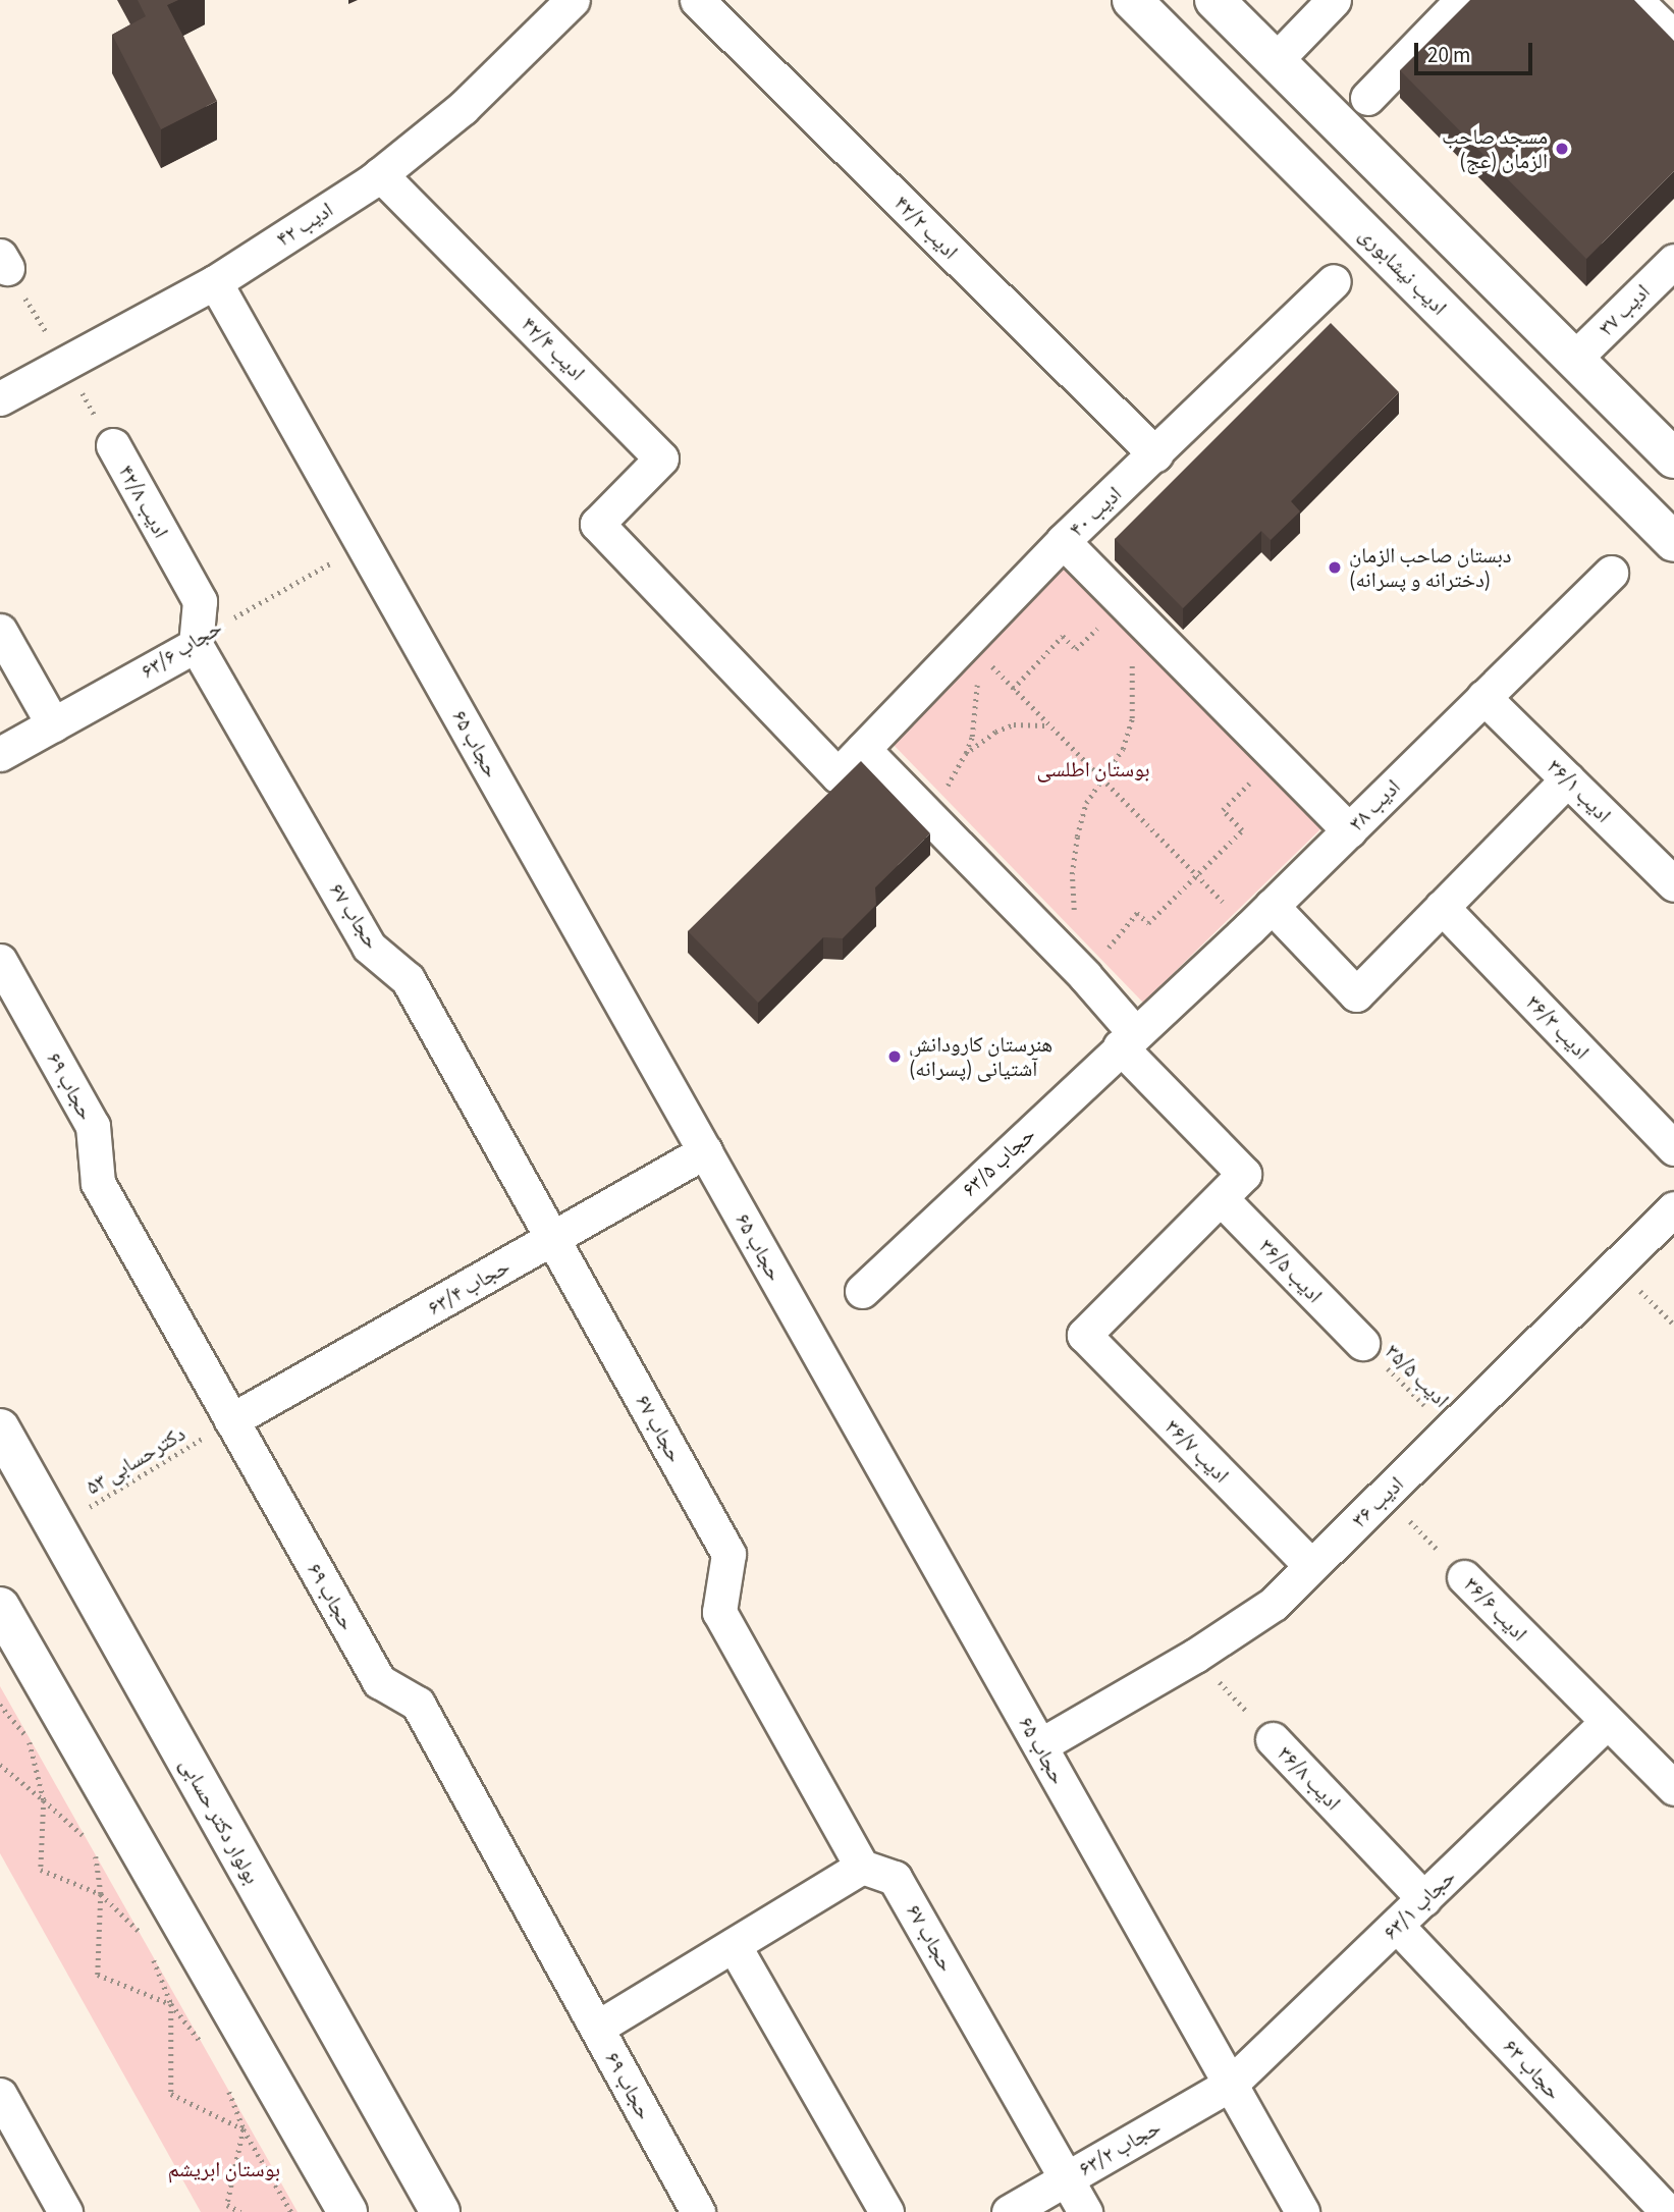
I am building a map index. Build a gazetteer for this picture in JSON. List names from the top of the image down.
{
  "streets": {
    "main road": ["ادیب نیشابوری", "بولوار دکتر حسابی"],
    "street": [
      "ادیب ۴۲",
      "ادیب ۴۲/۲",
      "ادیب ۳۷",
      "ادیب ۴۲/۴",
      "ادیب ۴۲/۸",
      "ادیب ۴۰",
      "حجاب ۶۳/۶",
      "حجاب ۶۵",
      "ادیب ۳۶/۱",
      "ادیب ۳۸",
      "حجاب ۶۷",
      "ادیب ۳۶/۳",
      "حجاب ۶۹",
      "حجاب ۶۳/۵",
      "ادیب ۳۶/۵",
      "حجاب ۶۳/۴",
      "ادیب ۳۶/۷",
      "ادیب ۳۶",
      "ادیب ۳۶/۶",
      "ادیب ۳۶/۸",
      "حجاب ۶۳/۱",
      "حجاب ۶۳",
      "حجاب ۶۳/۲"
    ],
    "path": ["ادیب ۳۵/۵", "دکترحسابی ۵۳"]
  },
  "crossings": [
    ["ادیب ۴۲", "ادیب ۴۲/۴"],
    ["ادیب ۴۲", "ادیب ۴۲/۸"],
    ["ادیب ۴۲", "حجاب ۶۵"],
    ["ادیب ۴۲/۲", "ادیب ۴۰"],
    ["ادیب ۴۲/۴", "ادیب ۴۰"],
    ["ادیب ۴۲/۸", "حجاب ۶۳/۶"],
    ["ادیب ۴۲/۸", "حجاب ۶۷"],
    ["حجاب ۶۳/۶", "حجاب ۶۵"],
    ["حجاب ۶۳/۶", "حجاب ۶۷"],
    ["حجاب ۶۵", "حجاب ۶۳/۴"],
    ["حجاب ۶۵", "ادیب ۳۶"],
    ["حجاب ۶۵", "حجاب ۶۳/۱"],
    ["حجاب ۶۵", "حجاب ۶۳/۲"],
    ["ادیب ۳۶/۱", "ادیب ۳۸"],
    ["ادیب ۳۸", "حجاب ۶۳/۵"],
    ["حجاب ۶۷", "حجاب ۶۳/۴"],
    ["حجاب ۶۷", "حجاب ۶۳/۲"],
    ["حجاب ۶۹", "حجاب ۶۳/۴"],
    ["حجاب ۶۹", "دکترحسابی ۵۳"],
    ["ادیب ۳۶/۵", "ادیب ۳۵/۵"],
    ["ادیب ۳۶/۵", "ادیب ۳۶/۷"],
    ["حجاب ۶۳/۴", "دکترحسابی ۵۳"],
    ["ادیب ۳۵/۵", "ادیب ۳۶"],
    ["ادیب ۳۶/۷", "ادیب ۳۶"],
    ["دکترحسابی ۵۳", "بولوار دکتر حسابی"],
    ["ادیب ۳۶", "ادیب ۳۶/۶"],
    ["ادیب ۳۶", "ادیب ۳۶/۸"],
    ["ادیب ۳۶/۶", "حجاب ۶۳/۱"],
    ["ادیب ۳۶/۸", "حجاب ۶۳/۱"],
    ["حجاب ۶۳/۱", "حجاب ۶۳"],
    ["حجاب ۶۳/۱", "حجاب ۶۳/۲"]
  ],
  "parks": ["بوستان اطلسی", "بوستان ابریشم"],
  "places": ["مسجد صاحب الزمان (عج)", "دبستان صاحب الزمان (دخترانه و پسرانه)", "هنرستان کارودانش آشتیانی (پسرانه)"],
  "scale_bar": "20 m"
}
